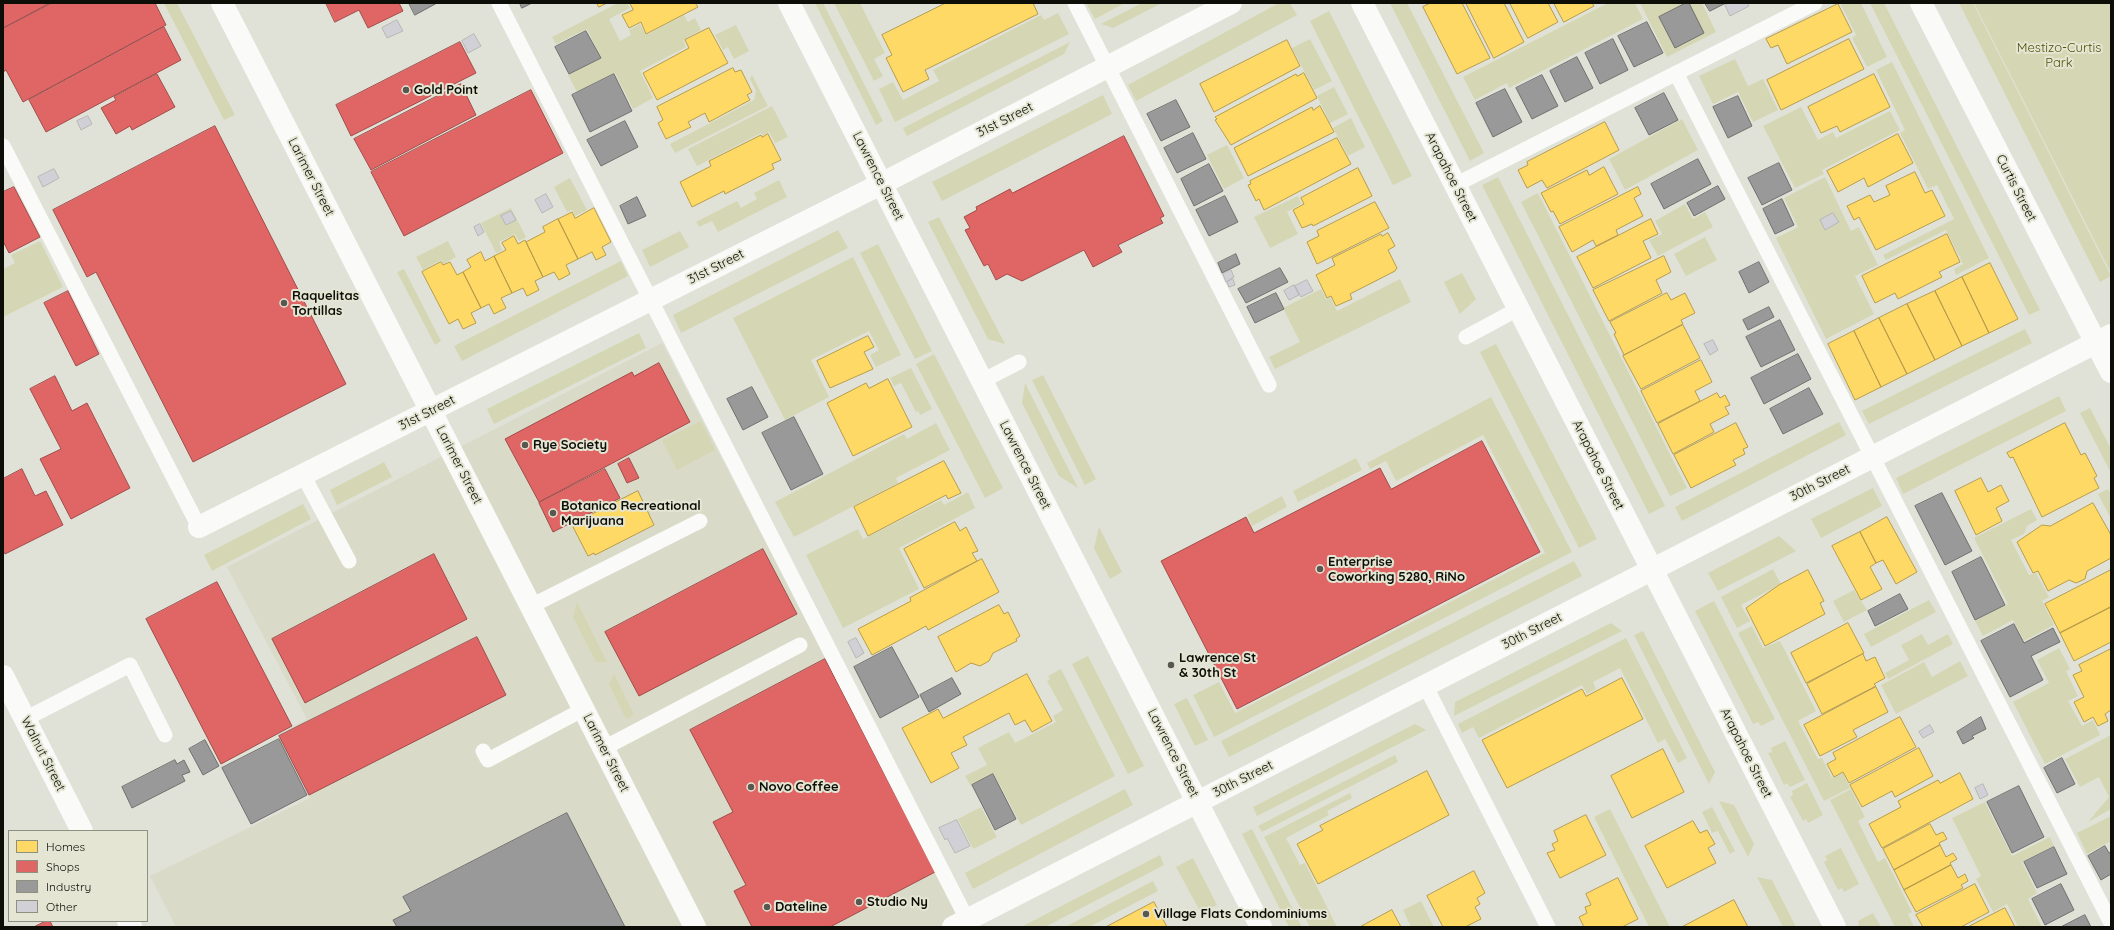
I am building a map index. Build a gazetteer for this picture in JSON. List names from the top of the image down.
{
  "streets": {
    "street": [
      "31st Street",
      "Lawrence Street",
      "Larimer Street",
      "Arapahoe Street",
      "Curtis Street",
      "30th Street",
      "Walnut Street"
    ]
  },
  "crossings": [
    ["31st Street", "Lawrence Street"],
    ["31st Street", "Larimer Street"],
    ["Lawrence Street", "30th Street"],
    ["Arapahoe Street", "30th Street"],
    ["Curtis Street", "30th Street"]
  ],
  "parks": ["Mestizo-Curtis Park"],
  "places": [
    "Gold Point",
    "Raquelitas Tortillas",
    "Rye Society",
    "Botanico Recreational Marijuana",
    "Enterprise Coworking 5280, RiNo",
    "Lawrence St & 30th St",
    "Novo Coffee",
    "Studio Ny",
    "Dateline",
    "Village Flats Condominiums"
  ],
  "legend": [
    "Homes",
    "Shops",
    "Industry",
    "Other"
  ]
}
